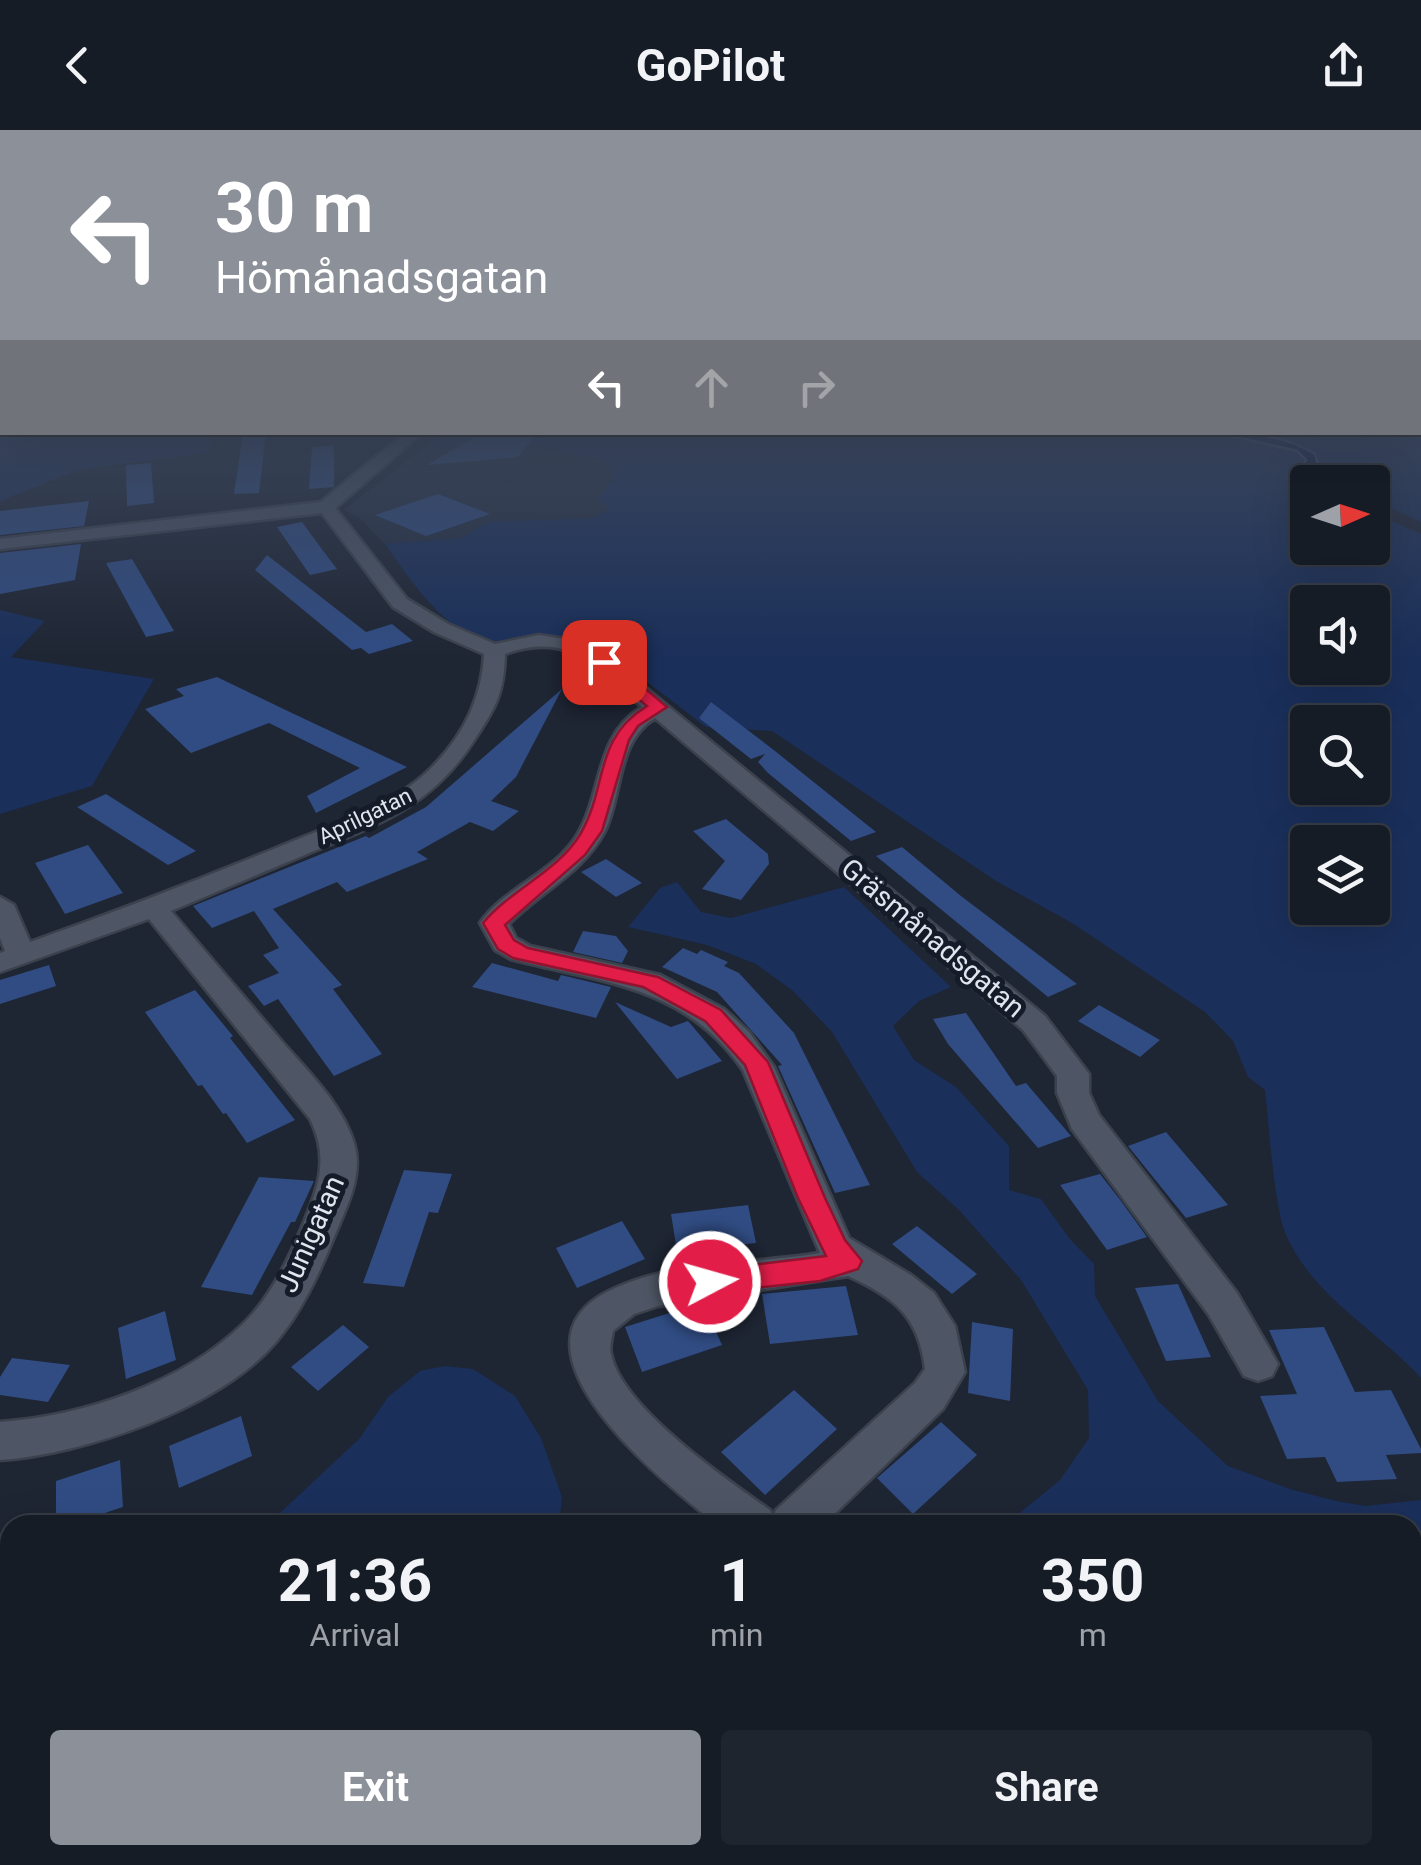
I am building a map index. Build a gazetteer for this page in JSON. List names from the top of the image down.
{
  "streets": {
    "street": ["Aprilgatan", "Gräsmånadsgatan", "Junigatan"]
  },
  "crossings": [
    ["Aprilgatan", "Gräsmånadsgatan"],
    ["Aprilgatan", "Junigatan"]
  ],
  "north": "right",
  "page": {
    "header": "GoPilot",
    "turn": ["30 m", "Hömånadsgatan"],
    "eta": [
      "21:36",
      "Arrival",
      "1",
      "min",
      "350",
      "m"
    ],
    "buttons": ["Exit", "Share"]
  }
}
